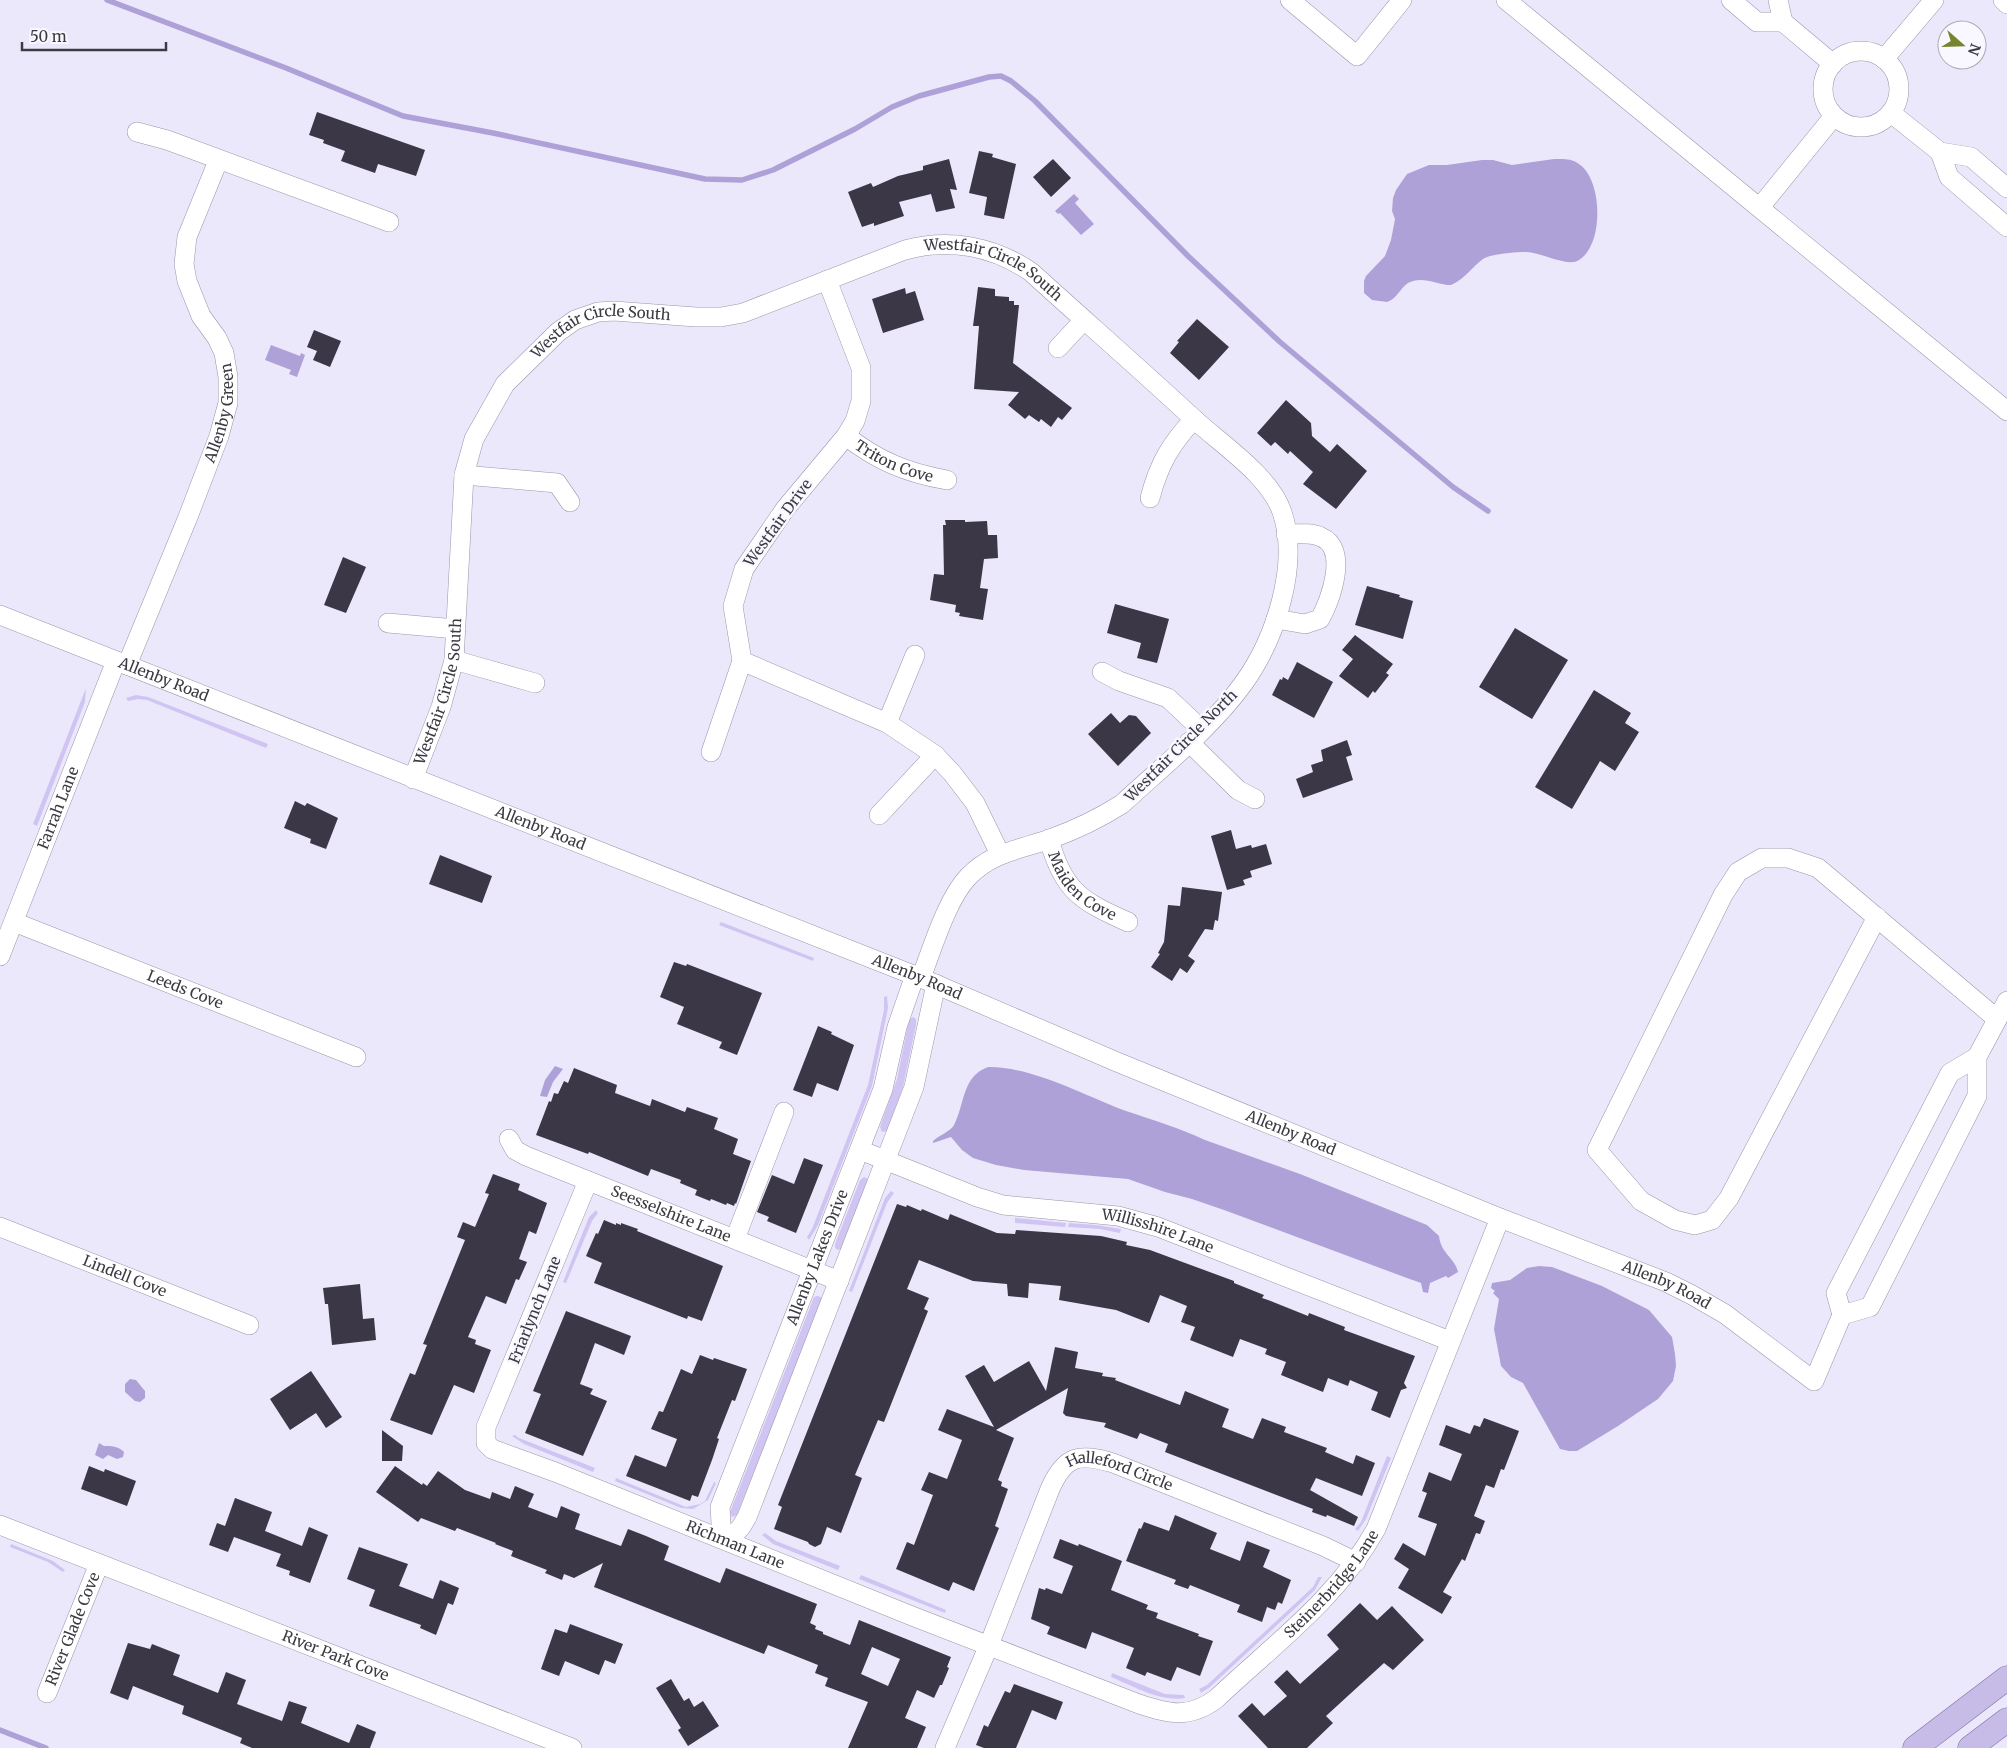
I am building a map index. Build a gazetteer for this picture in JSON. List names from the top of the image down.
{
  "streets": {
    "street": [
      "Westfair Circle South",
      "Allenby Green",
      "Triton Cove",
      "Westfair Drive",
      "Allenby Road",
      "Westfair Circle North",
      "Farrah Lane",
      "Maiden Cove",
      "Leeds Cove",
      "Seesselshire Lane",
      "Willisshire Lane",
      "Allenby Lakes Drive",
      "Lindell Cove",
      "Friarlynch Lane",
      "Halleford Circle",
      "Richman Lane",
      "Steinerbridge Lane",
      "River Glade Cove",
      "River Park Cove"
    ]
  },
  "crossings": [
    ["Westfair Circle South", "Westfair Drive"],
    ["Westfair Circle South", "Allenby Road"],
    ["Westfair Circle South", "Westfair Circle North"],
    ["Allenby Green", "Allenby Road"],
    ["Allenby Green", "Farrah Lane"],
    ["Triton Cove", "Westfair Drive"],
    ["Allenby Road", "Westfair Circle North"],
    ["Allenby Road", "Farrah Lane"],
    ["Allenby Road", "Allenby Lakes Drive"],
    ["Allenby Road", "Steinerbridge Lane"],
    ["Westfair Circle North", "Maiden Cove"],
    ["Westfair Circle North", "Allenby Lakes Drive"],
    ["Farrah Lane", "Leeds Cove"],
    ["Seesselshire Lane", "Allenby Lakes Drive"],
    ["Seesselshire Lane", "Friarlynch Lane"],
    ["Willisshire Lane", "Allenby Lakes Drive"],
    ["Willisshire Lane", "Steinerbridge Lane"],
    ["Allenby Lakes Drive", "Richman Lane"],
    ["Friarlynch Lane", "Richman Lane"],
    ["Halleford Circle", "Richman Lane"],
    ["Halleford Circle", "Steinerbridge Lane"],
    ["Richman Lane", "Steinerbridge Lane"],
    ["River Glade Cove", "River Park Cove"]
  ],
  "scale_bar": "50 m",
  "north": "right"
}
